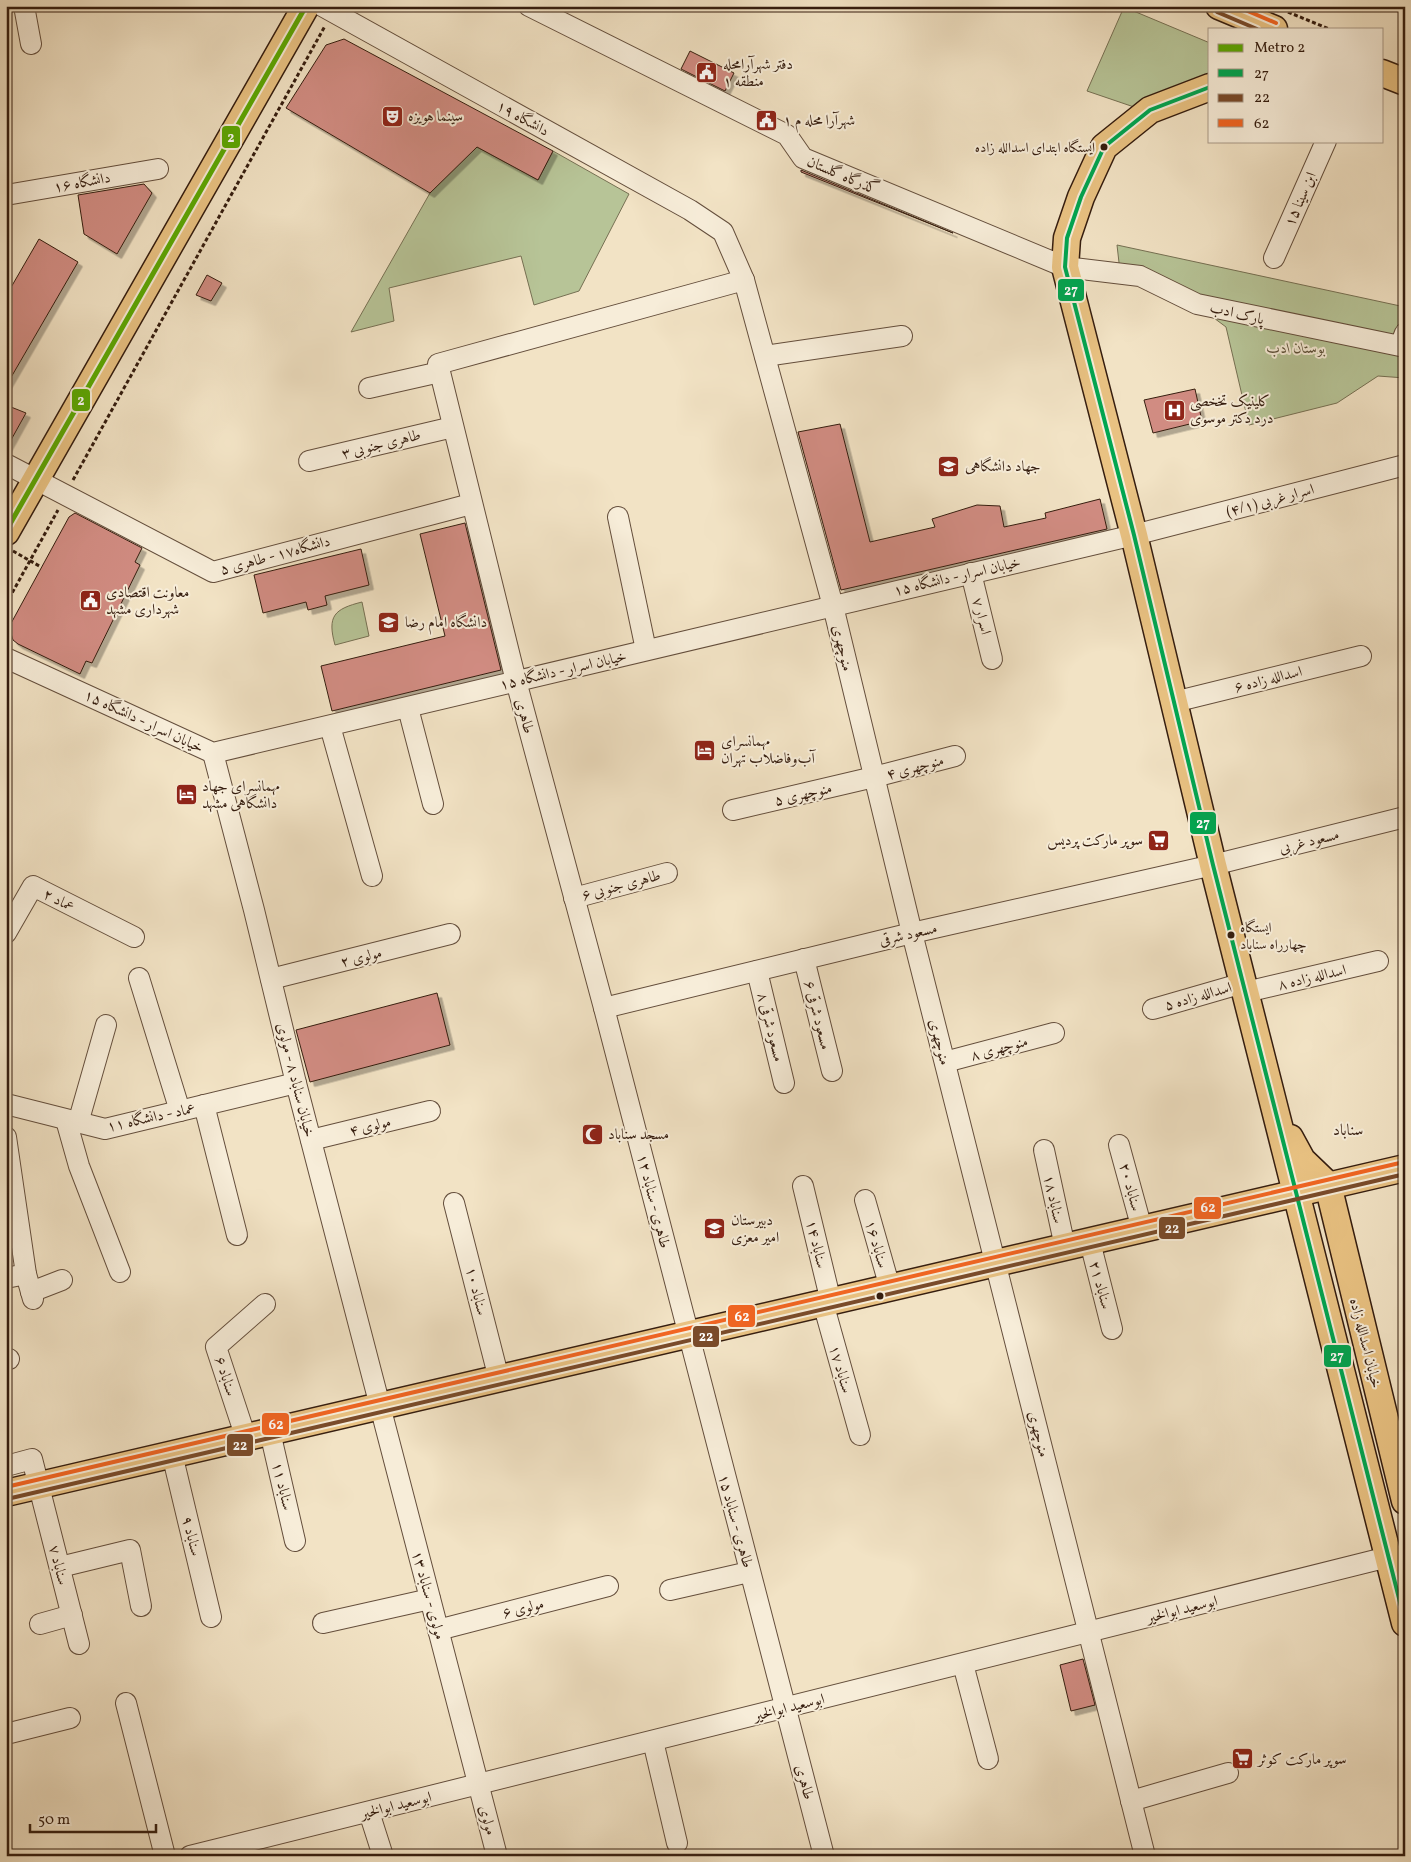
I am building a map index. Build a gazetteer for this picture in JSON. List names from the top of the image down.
{
  "streets": {
    "main road": ["خیابان اسدالله زاده"],
    "street": [
      "دانشگاه ۱۹",
      "گذرگاه گلستان",
      "دانشگاه ۱۶",
      "ابن سینا ۱۵",
      "پارک ادب",
      "طاهری جنوبی ۳",
      "اسرار غربی (۴/۱)",
      "دانشگاه۱۷ - طاهری ۵",
      "خیابان اسرار - دانشگاه ۱۵",
      "اسرار ۷",
      "منوچهری",
      "اسدالله زاده ۶",
      "طاهری",
      "منوچهری ۴",
      "منوچهری ۵",
      "مسعود غربی",
      "طاهری جنوبی ۶",
      "عماد ۲",
      "مسعود شرقی",
      "مولوی ۲",
      "اسدالله زاده ۸",
      "اسدالله زاده ۵",
      "مسعود شرقی ۶",
      "مسعود شرقی ۸",
      "منوچهری ۸",
      "خیابان سناباد ۸ - مولوی",
      "عماد - دانشگاه ۱۱",
      "مولوی ۴",
      "سناباد ۲۰",
      "سناباد ۱۸",
      "طاهری - سناباد ۱۲",
      "سناباد ۱۴",
      "سناباد ۱۶",
      "سناباد ۲۱",
      "سناباد ۱۰",
      "سناباد ۱۷",
      "سناباد ۶",
      "سناباد ۱۱",
      "طاهری - سناباد ۱۵",
      "سناباد ۹",
      "سناباد ۷",
      "مولوی - سناباد ۱۳",
      "مولوی ۶",
      "ابوسعید ابوالخیر",
      "مولوی"
    ]
  },
  "crossings": [
    ["دانشگاه ۱۹", "منوچهری"],
    ["گذرگاه گلستان", "پارک ادب"],
    ["گذرگاه گلستان", "خیابان اسدالله زاده"],
    ["پارک ادب", "خیابان اسدالله زاده"],
    ["طاهری جنوبی ۳", "طاهری"],
    ["اسرار غربی (۴/۱)", "خیابان اسرار - دانشگاه ۱۵"],
    ["اسرار غربی (۴/۱)", "خیابان اسدالله زاده"],
    ["دانشگاه۱۷ - طاهری ۵", "طاهری"],
    ["خیابان اسرار - دانشگاه ۱۵", "اسرار ۷"],
    ["خیابان اسرار - دانشگاه ۱۵", "منوچهری"],
    ["خیابان اسرار - دانشگاه ۱۵", "طاهری"],
    ["خیابان اسرار - دانشگاه ۱۵", "خیابان سناباد ۸ - مولوی"],
    ["خیابان اسرار - دانشگاه ۱۵", "خیابان اسدالله زاده"],
    ["منوچهری", "منوچهری ۴"],
    ["منوچهری", "منوچهری ۵"],
    ["منوچهری", "مسعود شرقی"],
    ["منوچهری", "منوچهری ۸"],
    ["منوچهری", "ابوسعید ابوالخیر"],
    ["اسدالله زاده ۶", "خیابان اسدالله زاده"],
    ["طاهری", "طاهری جنوبی ۶"],
    ["طاهری", "مسعود شرقی"],
    ["طاهری", "طاهری - سناباد ۱۲"],
    ["طاهری", "طاهری - سناباد ۱۵"],
    ["طاهری", "ابوسعید ابوالخیر"],
    ["منوچهری ۴", "منوچهری ۵"],
    ["مسعود غربی", "مسعود شرقی"],
    ["مسعود غربی", "خیابان اسدالله زاده"],
    ["مسعود شرقی", "مسعود شرقی ۶"],
    ["مسعود شرقی", "مسعود شرقی ۸"],
    ["مسعود شرقی", "طاهری - سناباد ۱۲"],
    ["مسعود شرقی", "خیابان اسدالله زاده"],
    ["مولوی ۲", "خیابان سناباد ۸ - مولوی"],
    ["اسدالله زاده ۸", "اسدالله زاده ۵"],
    ["اسدالله زاده ۸", "خیابان اسدالله زاده"],
    ["اسدالله زاده ۵", "خیابان اسدالله زاده"],
    ["خیابان سناباد ۸ - مولوی", "عماد - دانشگاه ۱۱"],
    ["خیابان سناباد ۸ - مولوی", "مولوی ۴"],
    ["خیابان سناباد ۸ - مولوی", "مولوی - سناباد ۱۳"],
    ["طاهری - سناباد ۱۲", "طاهری - سناباد ۱۵"],
    ["سناباد ۱۴", "سناباد ۱۷"],
    ["خیابان اسدالله زاده", "ابوسعید ابوالخیر"],
    ["سناباد ۶", "سناباد ۱۱"],
    ["طاهری - سناباد ۱۵", "ابوسعید ابوالخیر"],
    ["مولوی - سناباد ۱۳", "مولوی ۶"],
    ["مولوی - سناباد ۱۳", "ابوسعید ابوالخیر"],
    ["مولوی - سناباد ۱۳", "مولوی"],
    ["ابوسعید ابوالخیر", "مولوی"]
  ],
  "districts": ["سناباد"],
  "parks": ["بوستان ادب"],
  "places": {
    "public building": ["دفتر شهرآرامحله منطقه ۱", "شهرآرا محله م ۱", "معاونت اقتصادی شهرداری مشهد"],
    "theatre": ["سینما هویزه"],
    "other": ["ایستگاه ابتدای اسدالله زاده", "ایستگاه چهارراه سناباد"],
    "hospital": ["کلینیک تخخصی درد دکتر موسوی"],
    "school or university": ["جهاد دانشگاهی", "دانشگاه امام رضا", "دبیرستان امیر معزی"],
    "hotel": ["مهمانسرای آب‌و‌فاضلاب تهران", "مهمانسرای جهاد دانشگاهی مشهد"],
    "supermarket": ["سوپر مارکت پردیس", "سوپر مارکت کوثر"],
    "mosque": ["مسجد سناباد"]
  },
  "lines": [
    "metro line 2",
    "transit line 62",
    "transit line 22",
    "transit line 27"
  ],
  "legend": [
    "Metro 2",
    "27",
    "22",
    "62"
  ],
  "scale_bar": "50 m"
}
